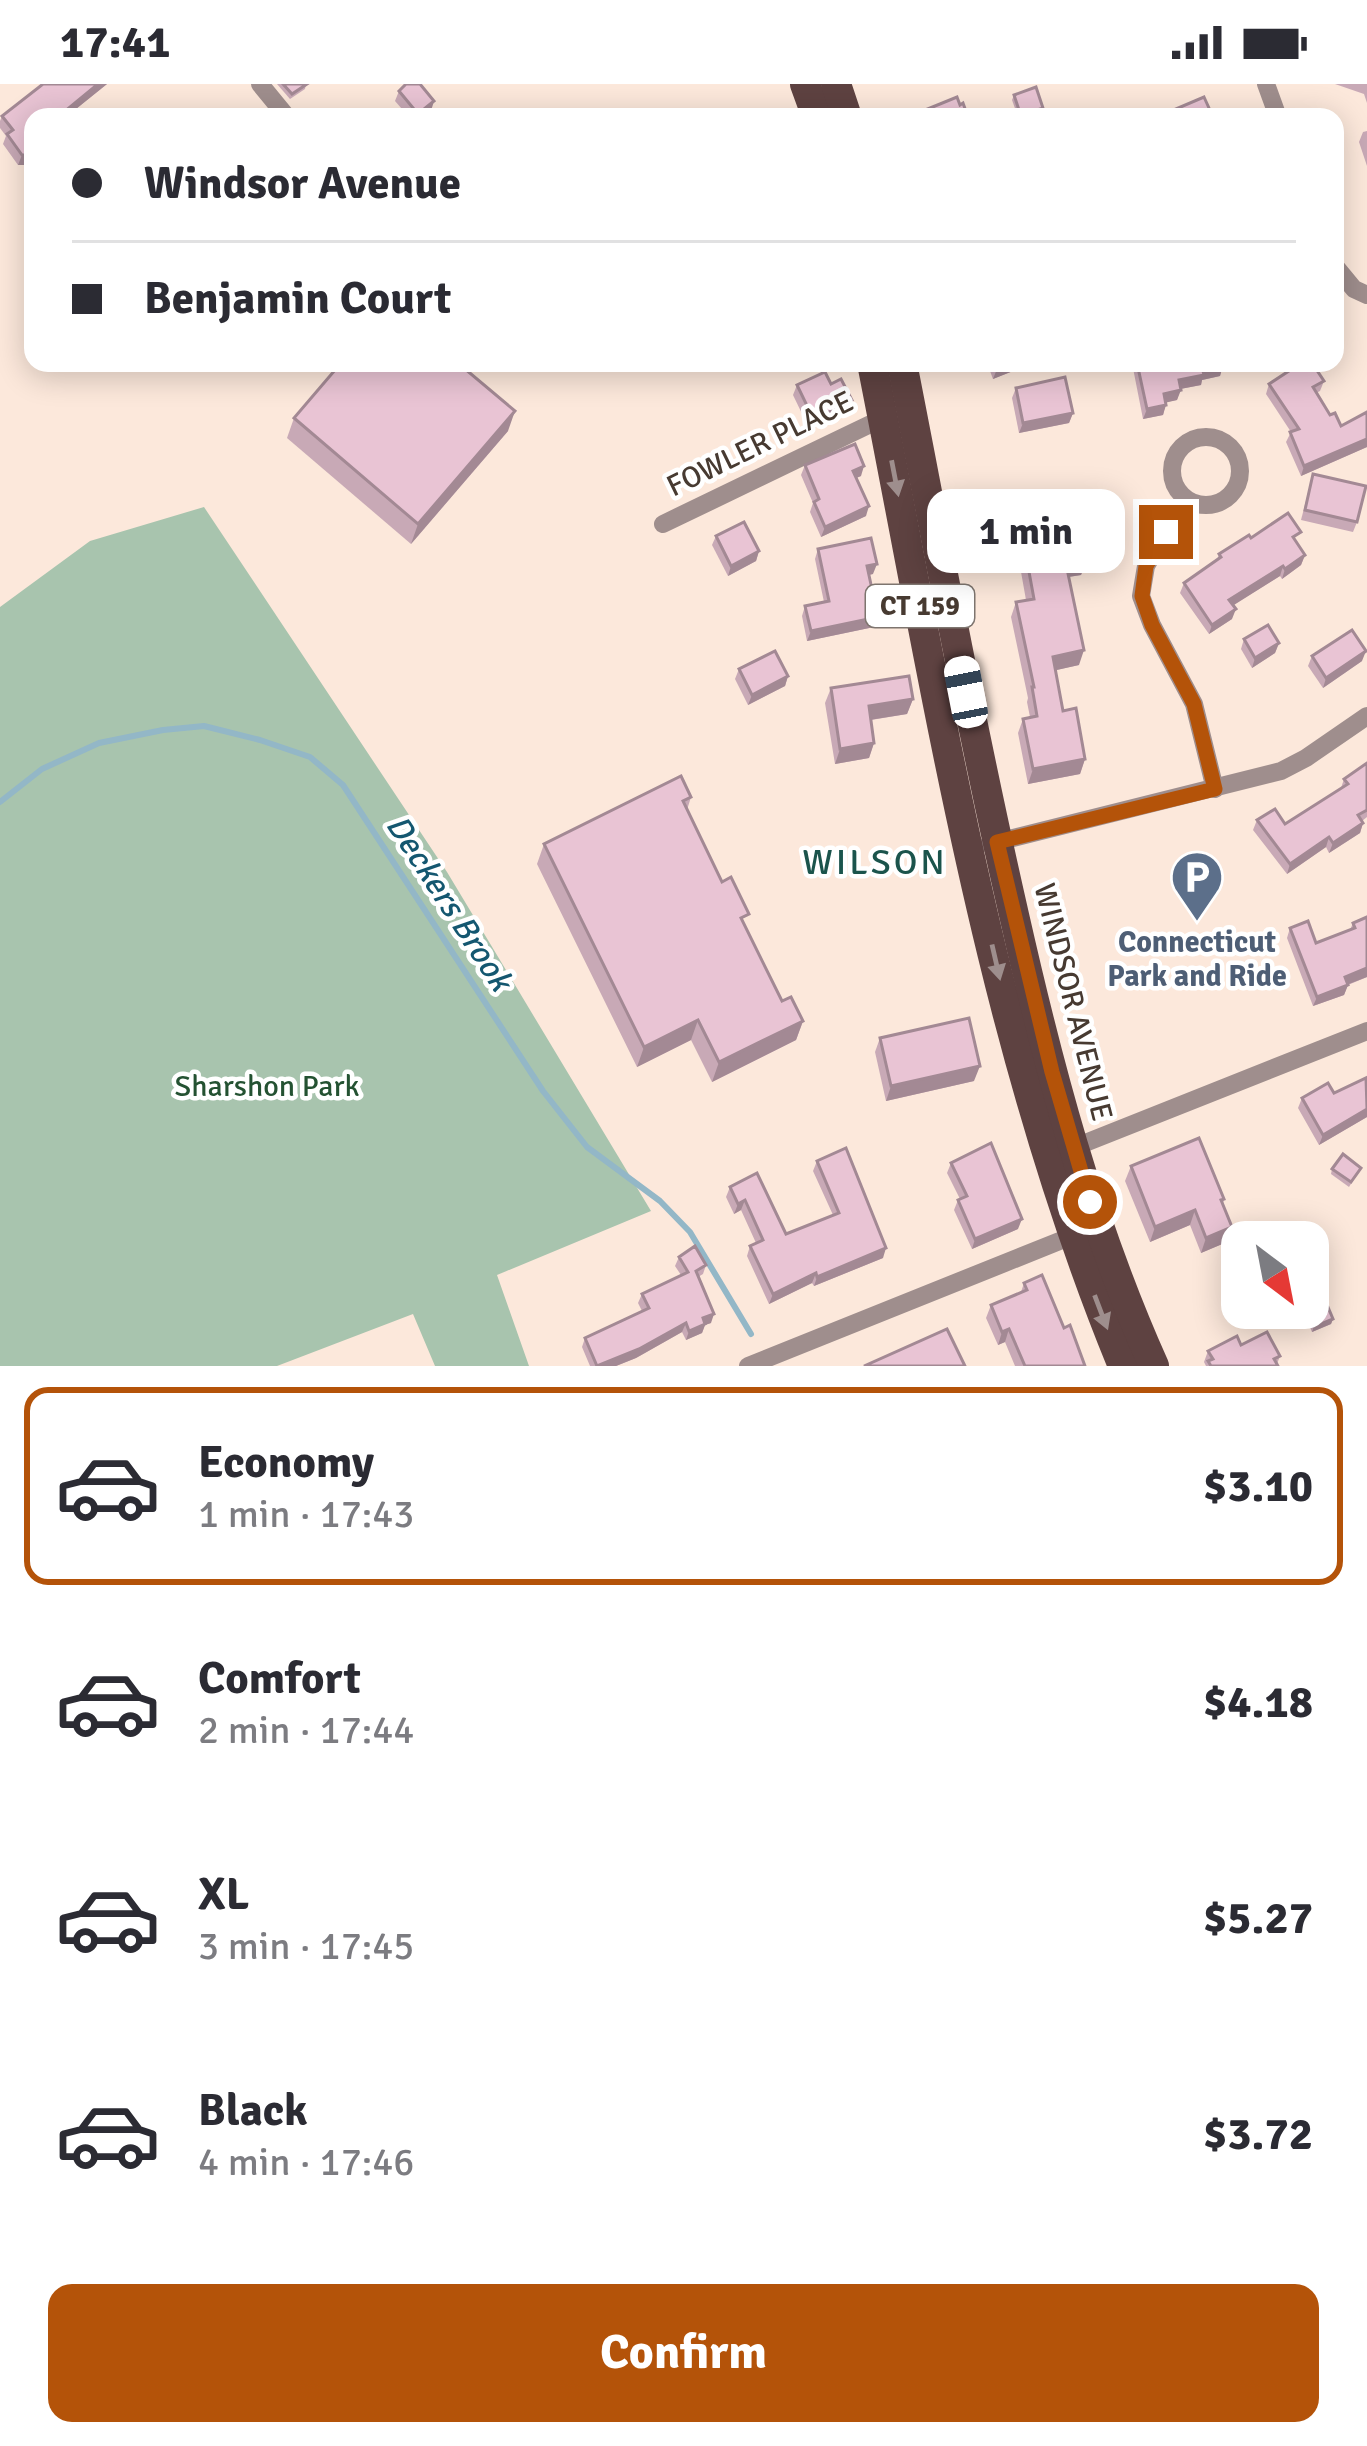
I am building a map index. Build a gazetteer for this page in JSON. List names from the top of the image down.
{
  "streets": {
    "main road": ["CT 159", "WINDSOR AVENUE"],
    "street": ["FOWLER PLACE"]
  },
  "crossings": [
    ["FOWLER PLACE", "WINDSOR AVENUE"]
  ],
  "districts": ["WILSON"],
  "water": ["Deckers Brook"],
  "parks": ["Sharshon Park"],
  "places": {
    "parking": ["Connecticut Park and Ride"]
  },
  "north": "bottom right",
  "page": {
    "status": "17:41",
    "banner": ["Windsor Avenue", "Benjamin Court"],
    "bubble": "1 min",
    "list": [
      {
        "name": "Economy",
        "note": "1 min · 17:43",
        "value": "$3.10"
      },
      {
        "name": "Comfort",
        "note": "2 min · 17:44",
        "value": "$4.18"
      },
      {
        "name": "XL",
        "note": "3 min · 17:45",
        "value": "$5.27"
      },
      {
        "name": "Black",
        "note": "4 min · 17:46",
        "value": "$3.72"
      }
    ],
    "buttons": "Confirm"
  }
}
